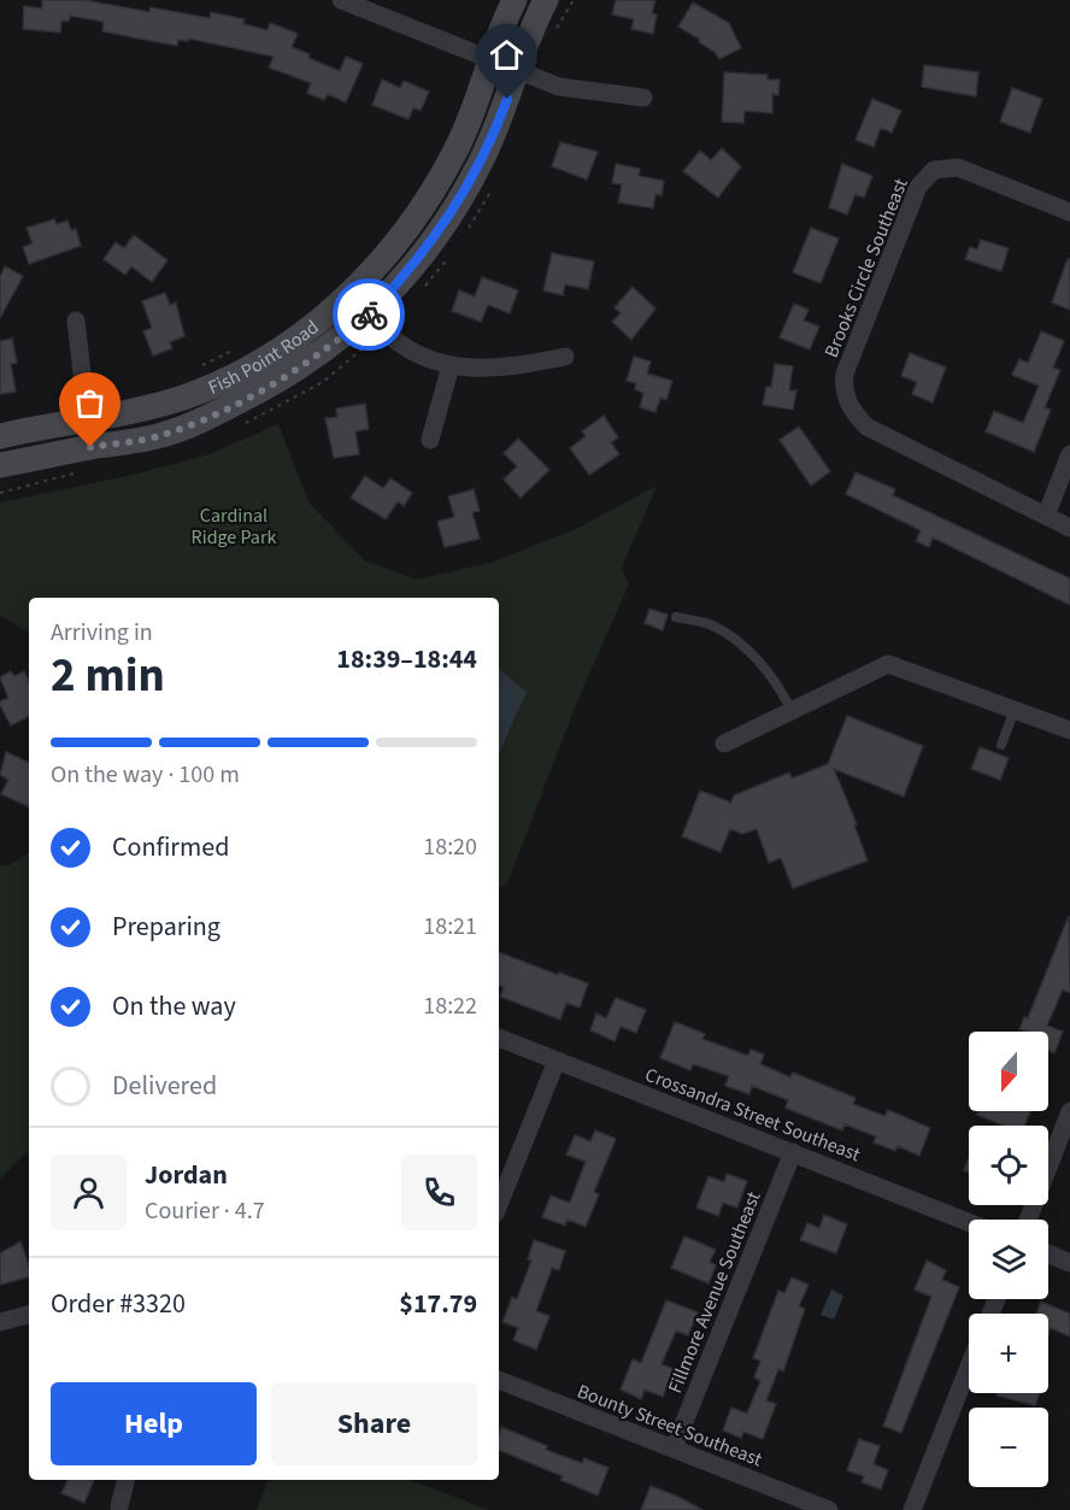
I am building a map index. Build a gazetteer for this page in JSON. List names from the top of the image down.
{
  "streets": {
    "street": [
      "Brooks Circle Southeast",
      "Fish Point Road",
      "Crossandra Street Southeast",
      "Fillmore Avenue Southeast",
      "Bounty Street Southeast"
    ]
  },
  "crossings": [
    ["Crossandra Street Southeast", "Fillmore Avenue Southeast"],
    ["Fillmore Avenue Southeast", "Bounty Street Southeast"]
  ],
  "parks": ["Cardinal Ridge Park"],
  "north": "bottom",
  "page": {
    "heading": ["2 min", "Arriving in", "18:39–18:44"],
    "panel": [
      "Jordan",
      "Courier · 4.7",
      "Order #3320",
      "$17.79"
    ],
    "bar": "On the way · 100 m",
    "list": [
      ["Confirmed", "18:20"],
      ["Preparing", "18:21"],
      ["On the way", "18:22"],
      "Delivered"
    ],
    "map_buttons": ["+", "−"],
    "buttons": ["Help", "Share"]
  }
}
